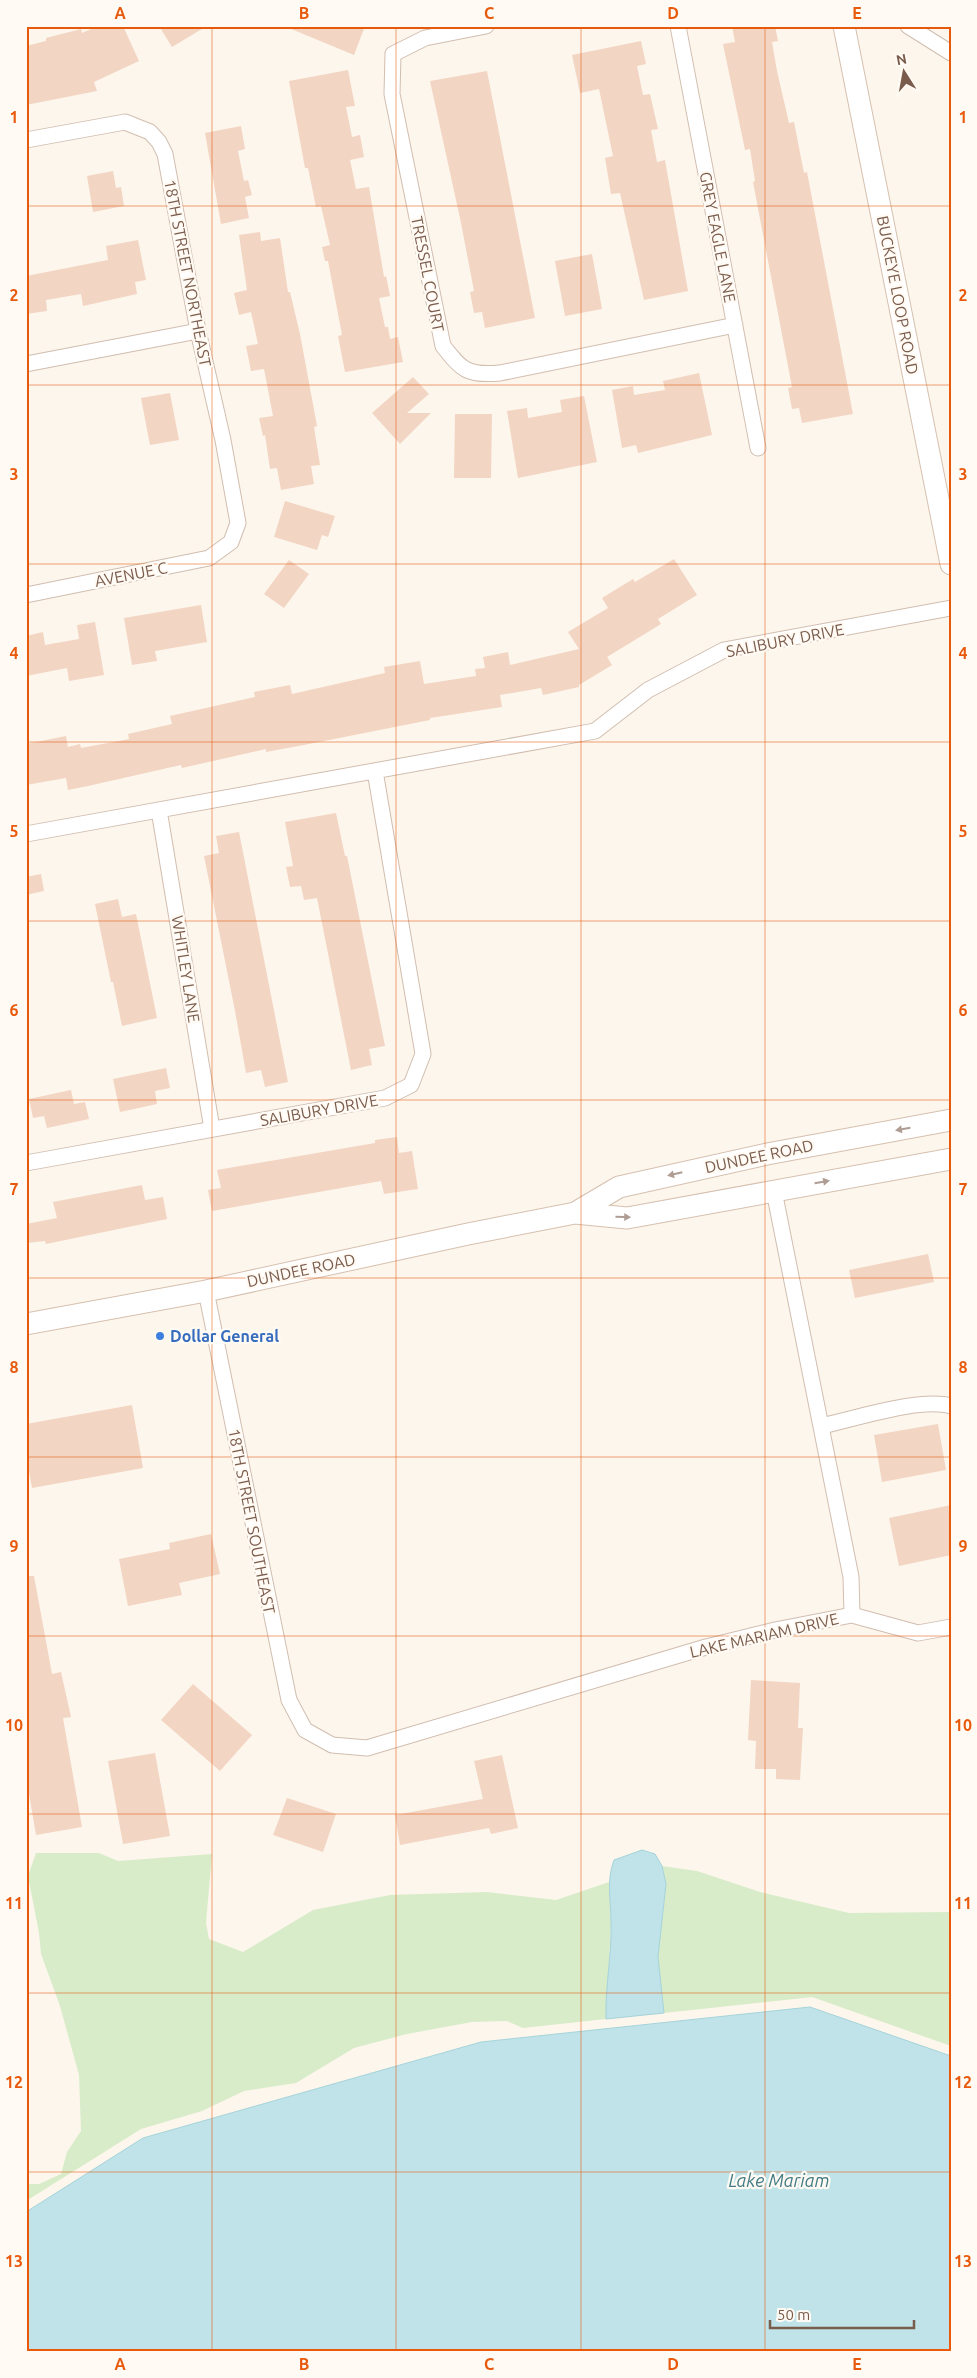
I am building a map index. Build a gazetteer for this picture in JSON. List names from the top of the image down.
{
  "streets": {
    "main road": ["BUCKEYE LOOP ROAD", "DUNDEE ROAD"],
    "street": [
      "GREY EAGLE LANE",
      "18TH STREET NORTHEAST",
      "TRESSEL COURT",
      "AVENUE C",
      "SALIBURY DRIVE",
      "WHITLEY LANE",
      "18TH STREET SOUTHEAST",
      "LAKE MARIAM DRIVE"
    ]
  },
  "crossings": [
    ["GREY EAGLE LANE", "TRESSEL COURT"],
    ["18TH STREET NORTHEAST", "AVENUE C"],
    ["SALIBURY DRIVE", "WHITLEY LANE"],
    ["DUNDEE ROAD", "18TH STREET SOUTHEAST"],
    ["DUNDEE ROAD", "LAKE MARIAM DRIVE"],
    ["18TH STREET SOUTHEAST", "LAKE MARIAM DRIVE"]
  ],
  "water": ["Lake Mariam"],
  "places": ["Dollar General"],
  "scale_bar": "50 m",
  "north": "top",
  "grid": {
    "columns": [
      "A",
      "B",
      "C",
      "D",
      "E"
    ],
    "rows": [
      "1",
      "2",
      "3",
      "4",
      "5",
      "6",
      "7",
      "8",
      "9",
      "10",
      "11",
      "12",
      "13"
    ]
  }
}
